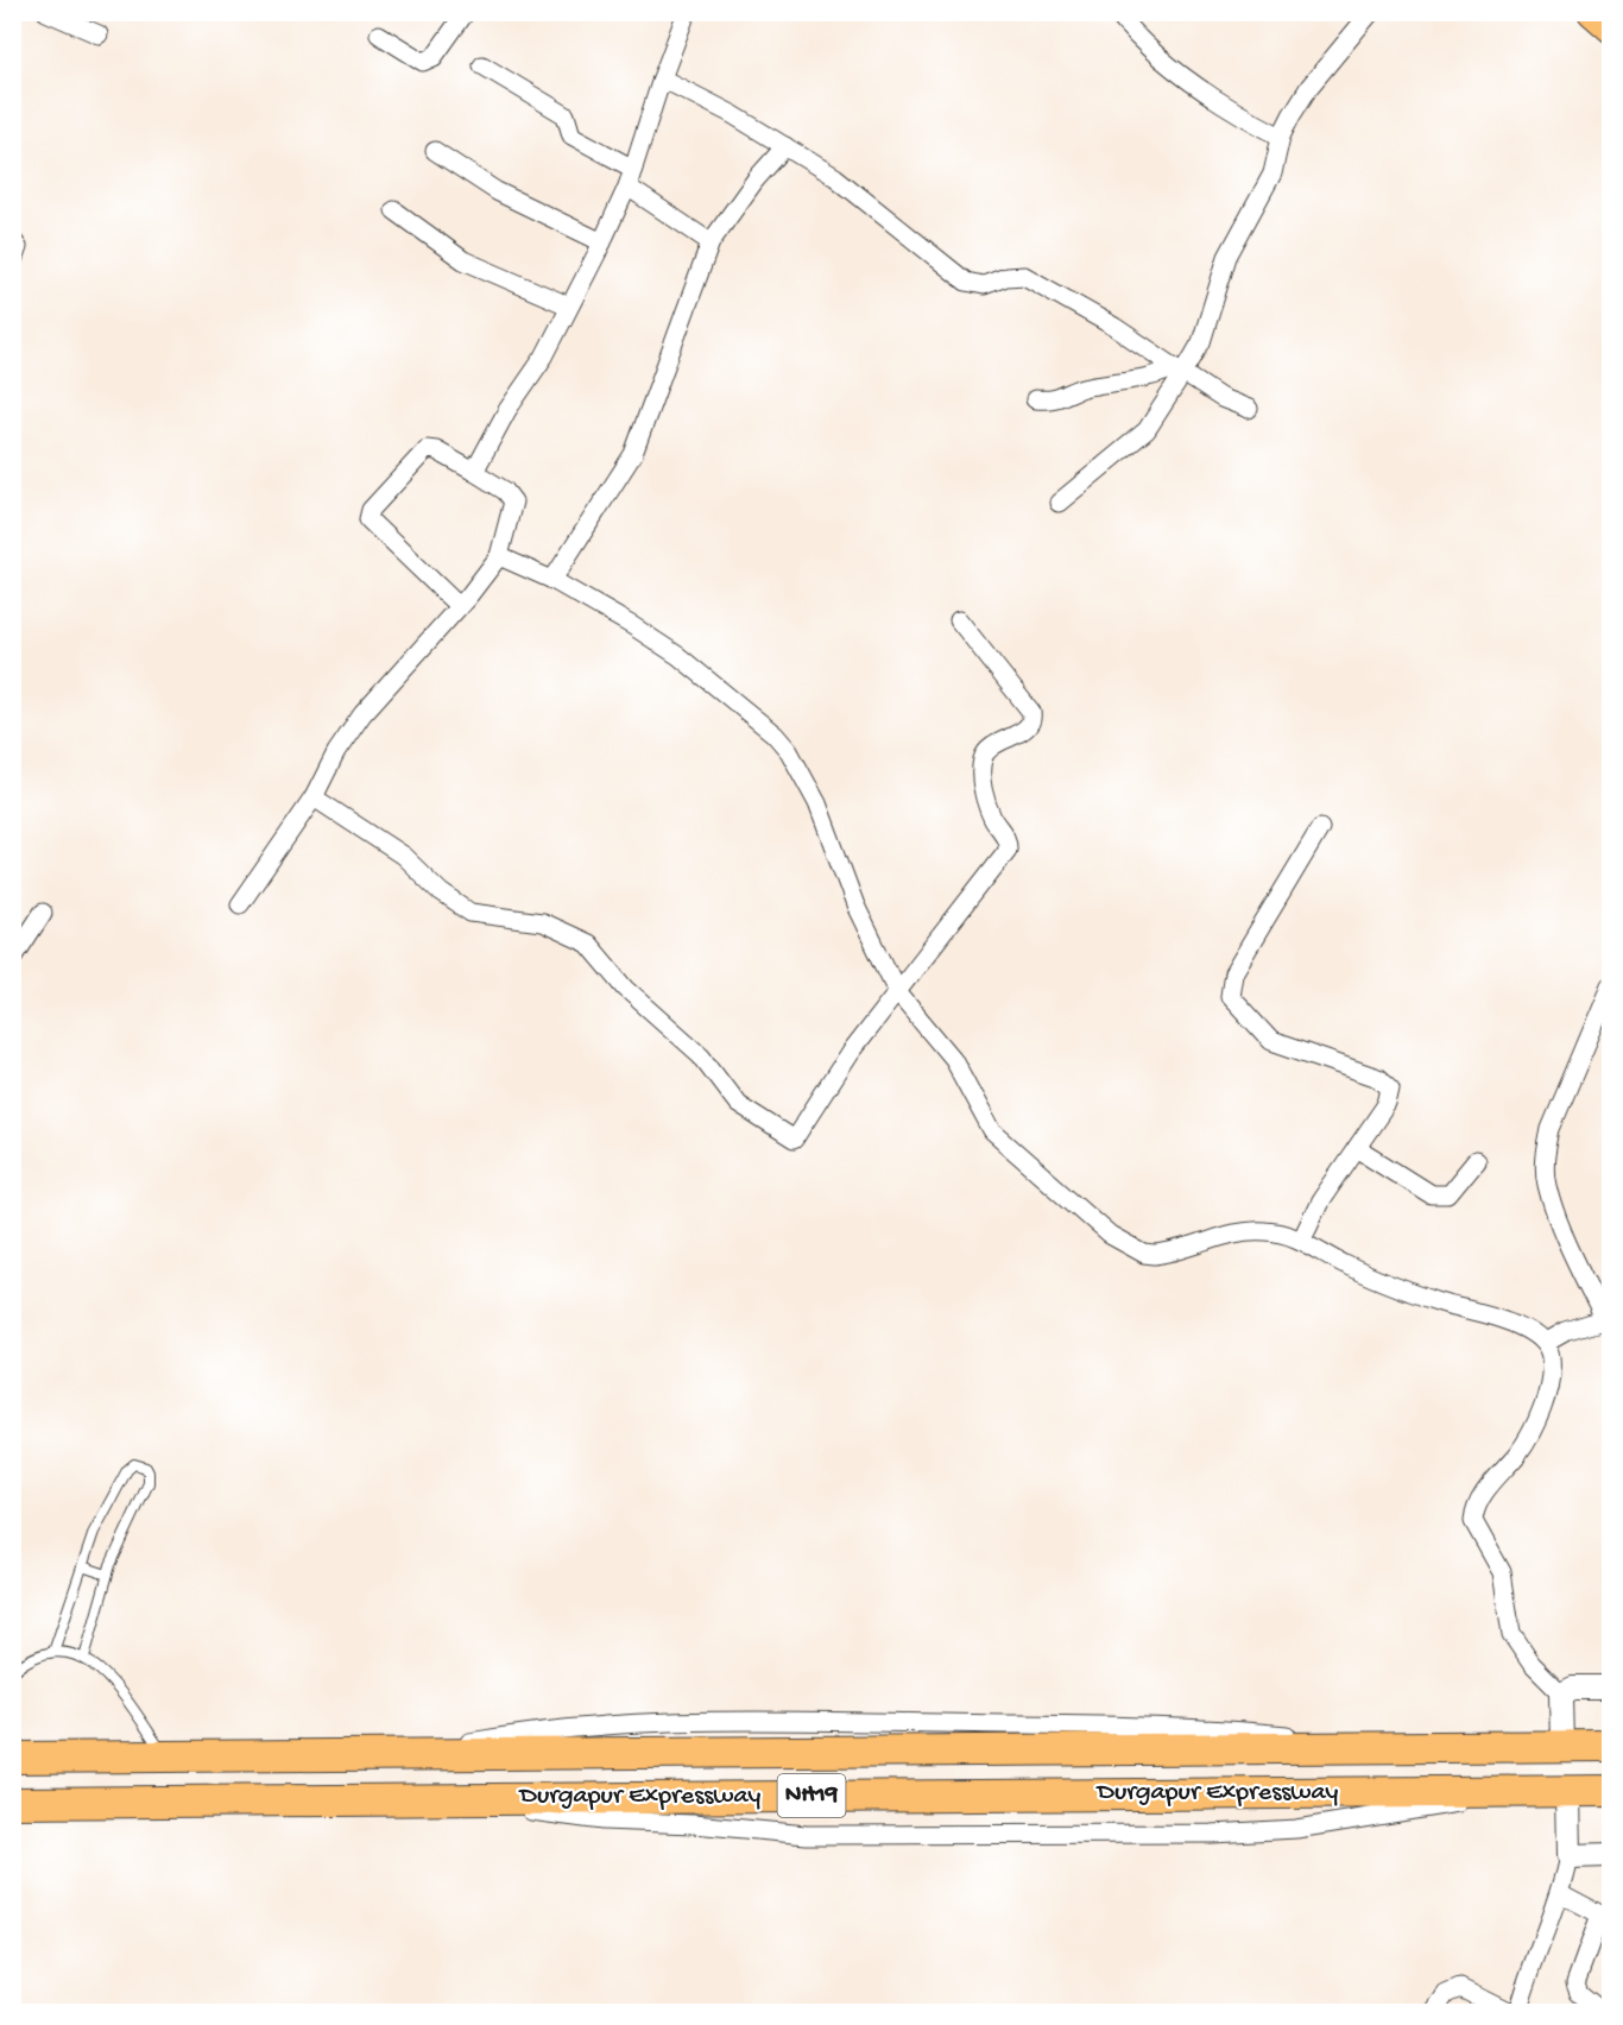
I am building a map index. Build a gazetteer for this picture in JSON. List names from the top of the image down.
{
  "streets": {
    "highway": ["Durgapur Expressway", "NH19"]
  }
}
